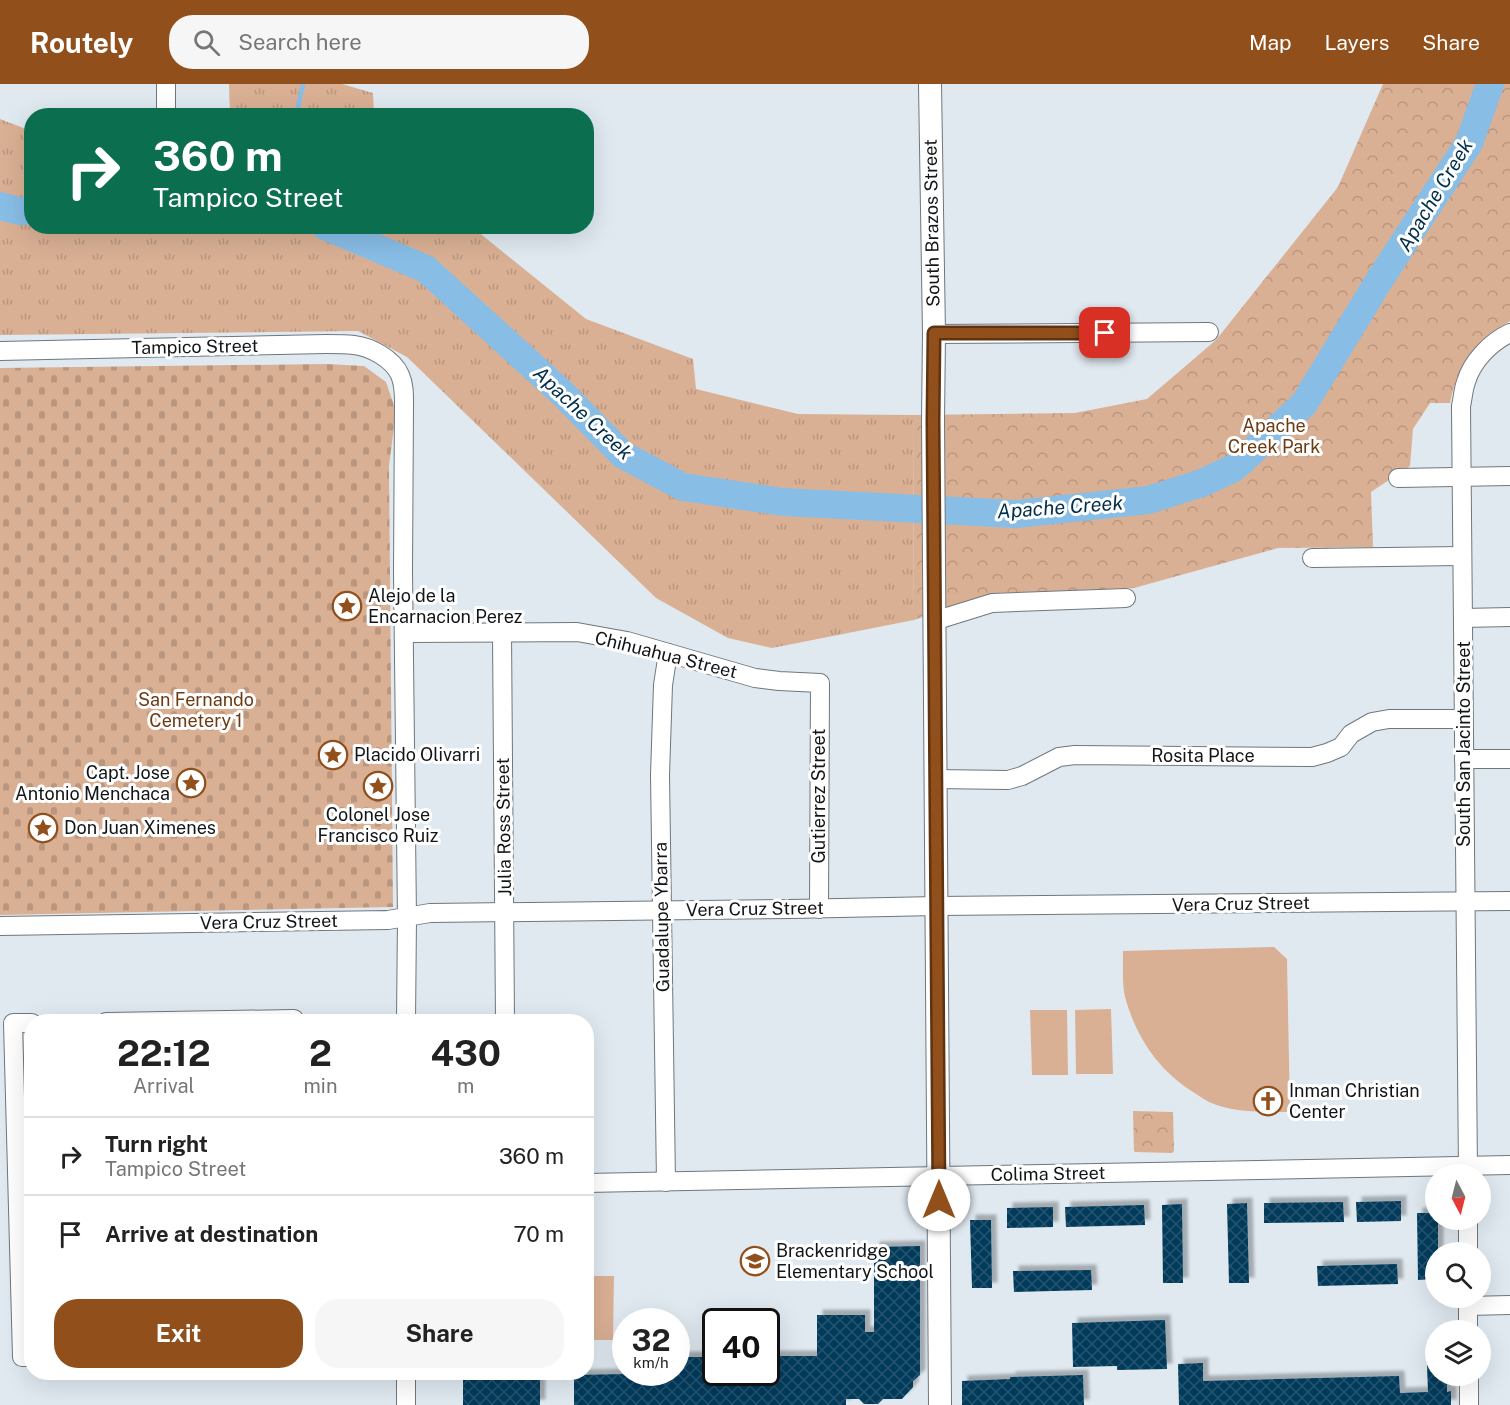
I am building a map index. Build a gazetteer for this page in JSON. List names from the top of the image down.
{
  "streets": {
    "street": [
      "South Brazos Street",
      "Tampico Street",
      "Chihuahua Street",
      "South San Jacinto Street",
      "Rosita Place",
      "Gutierrez Street",
      "Julia Ross Street",
      "Vera Cruz Street",
      "Guadalupe Ybarra",
      "Colima Street"
    ]
  },
  "crossings": [
    ["South Brazos Street", "Rosita Place"],
    ["South Brazos Street", "Vera Cruz Street"],
    ["South Brazos Street", "Colima Street"],
    ["Tampico Street", "Chihuahua Street"],
    ["Chihuahua Street", "Gutierrez Street"],
    ["Chihuahua Street", "Julia Ross Street"],
    ["Chihuahua Street", "Guadalupe Ybarra"],
    ["South San Jacinto Street", "Rosita Place"],
    ["South San Jacinto Street", "Vera Cruz Street"],
    ["Gutierrez Street", "Vera Cruz Street"],
    ["Julia Ross Street", "Vera Cruz Street"],
    ["Vera Cruz Street", "Guadalupe Ybarra"],
    ["Guadalupe Ybarra", "Colima Street"]
  ],
  "water": ["Apache Creek"],
  "parks": ["Apache Creek Park", "San Fernando Cemetery 1"],
  "places": {
    "place": [
      "Alejo de la Encarnacion Perez",
      "Placido Olivarri",
      "Capt. Jose Antonio Menchaca",
      "Colonel Jose Francisco Ruiz",
      "Don Juan Ximenes"
    ],
    "church": ["Inman Christian Center"],
    "school or university": ["Brackenridge Elementary School"]
  },
  "north": "bottom",
  "page": {
    "header": "Routely",
    "search": "Search here",
    "nav": ["Map", "Layers", "Share"],
    "turn": ["360 m", "Tampico Street"],
    "eta": [
      "22:12",
      "Arrival",
      "2",
      "min",
      "430",
      "m"
    ],
    "list": [
      {
        "name": "Turn right",
        "note": "Tampico Street",
        "value": "360 m"
      },
      {
        "name": "Arrive at destination",
        "value": "70 m"
      }
    ],
    "buttons": ["Exit", "Share"],
    "speed": "32 km/h",
    "limit": "40"
  }
}
